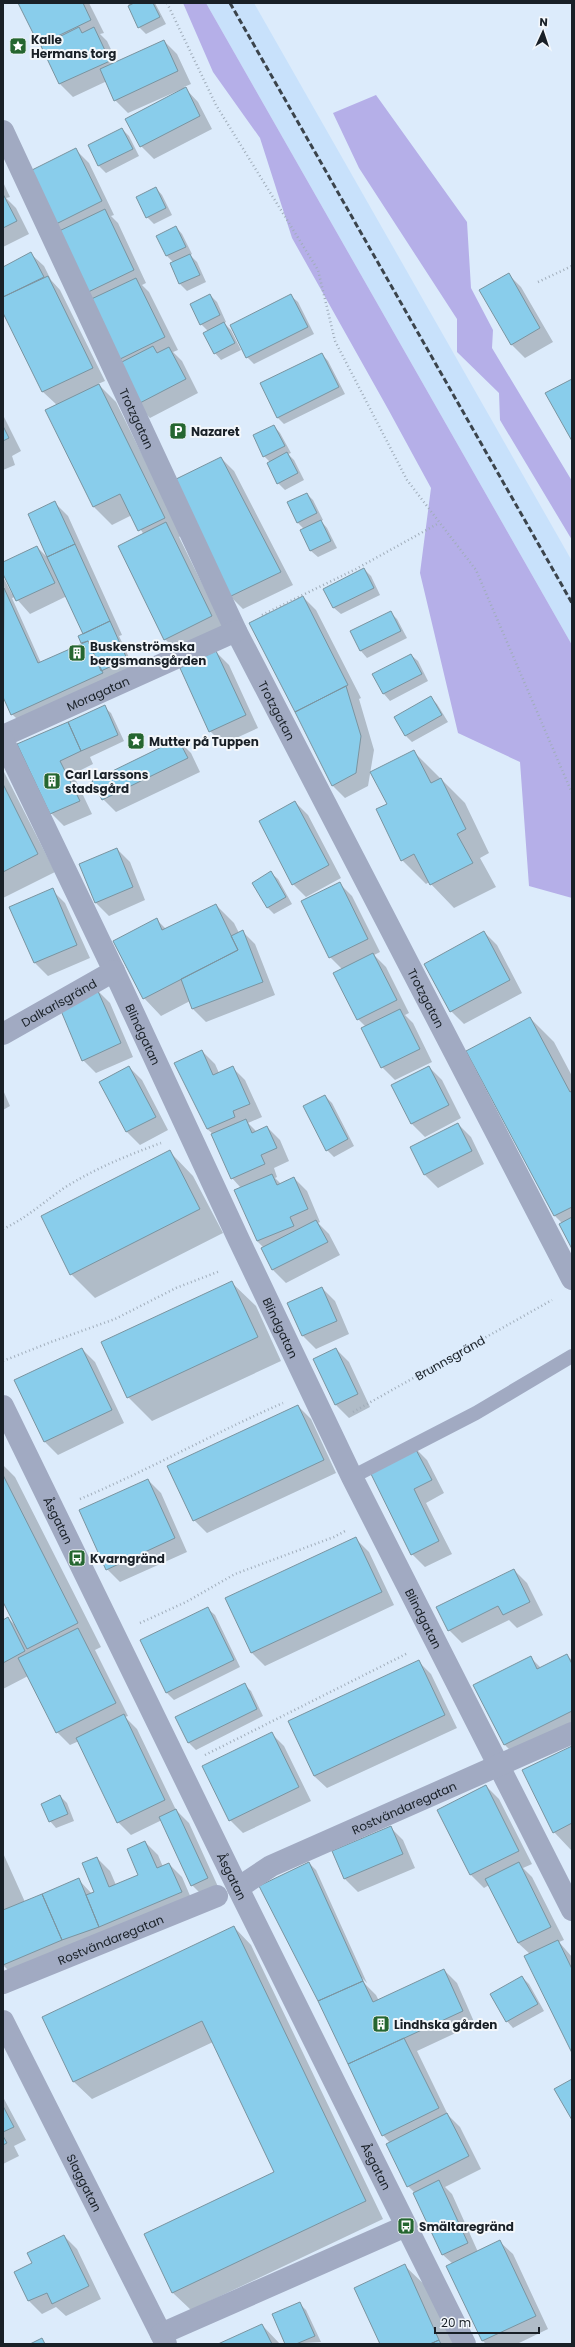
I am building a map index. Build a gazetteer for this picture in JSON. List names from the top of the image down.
{
  "streets": {
    "street": [
      "Trotzgatan",
      "Moragatan",
      "Dalkarlsgränd",
      "Blindgatan",
      "Åsgatan",
      "Rostvändaregatan",
      "Slaggatan"
    ],
    "path": ["Brunnsgränd"]
  },
  "crossings": [
    ["Trotzgatan", "Moragatan"],
    ["Dalkarlsgränd", "Blindgatan"],
    ["Blindgatan", "Brunnsgränd"],
    ["Blindgatan", "Rostvändaregatan"],
    ["Åsgatan", "Rostvändaregatan"]
  ],
  "places": {
    "place": ["Kalle Hermans torg", "Mutter på Tuppen"],
    "parking": ["Nazaret"],
    "building": ["Buskenströmska bergsmansgården", "Carl Larssons stadsgård", "Lindhska gården"],
    "bus stop": ["Kvarngränd", "Smältaregränd"]
  },
  "scale_bar": "20 m",
  "north": "top"
}
